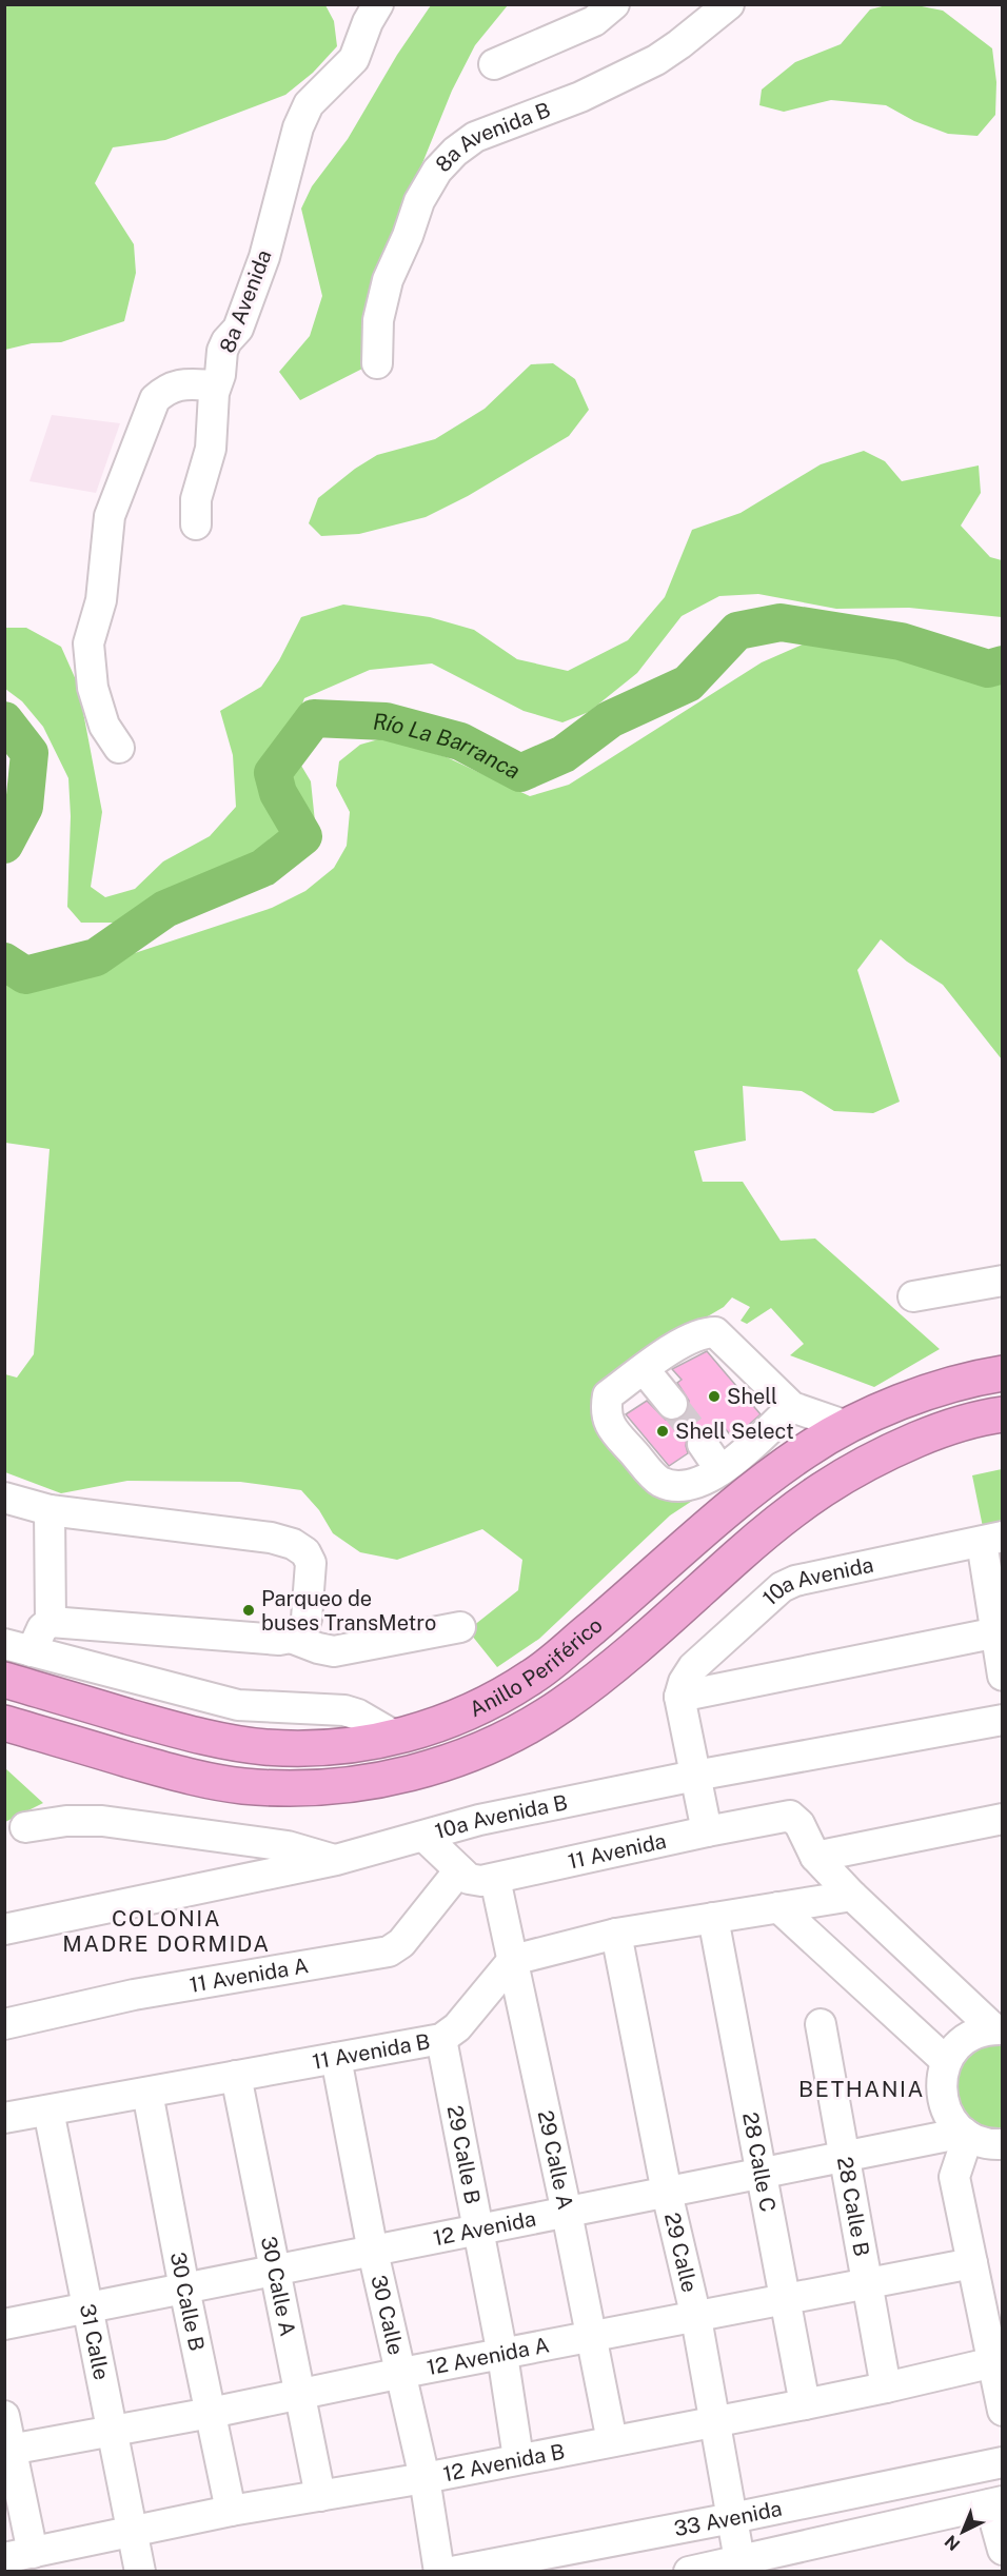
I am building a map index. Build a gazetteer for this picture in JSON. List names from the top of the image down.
{
  "streets": {
    "highway": ["Anillo Periférico"],
    "street": [
      "8a Avenida B",
      "8a Avenida",
      "10a Avenida",
      "10a Avenida B",
      "11 Avenida",
      "11 Avenida A",
      "11 Avenida B",
      "29 Calle B",
      "29 Calle A",
      "28 Calle C",
      "28 Calle B",
      "12 Avenida",
      "29 Calle",
      "30 Calle A",
      "30 Calle B",
      "30 Calle",
      "31 Calle",
      "12 Avenida A",
      "12 Avenida B",
      "33 Avenida"
    ]
  },
  "crossings": [
    ["11 Avenida", "11 Avenida A"],
    ["11 Avenida", "29 Calle A"],
    ["11 Avenida B", "29 Calle B"],
    ["11 Avenida B", "29 Calle A"],
    ["11 Avenida B", "30 Calle A"],
    ["11 Avenida B", "30 Calle B"],
    ["11 Avenida B", "30 Calle"],
    ["11 Avenida B", "31 Calle"],
    ["29 Calle B", "12 Avenida"],
    ["29 Calle B", "12 Avenida A"],
    ["29 Calle B", "12 Avenida B"],
    ["29 Calle A", "12 Avenida"],
    ["29 Calle A", "12 Avenida A"],
    ["29 Calle A", "12 Avenida B"],
    ["28 Calle C", "12 Avenida"],
    ["28 Calle C", "12 Avenida A"],
    ["28 Calle C", "12 Avenida B"],
    ["28 Calle B", "12 Avenida"],
    ["28 Calle B", "12 Avenida A"],
    ["28 Calle B", "12 Avenida B"],
    ["12 Avenida", "29 Calle"],
    ["12 Avenida", "30 Calle A"],
    ["12 Avenida", "30 Calle B"],
    ["12 Avenida", "30 Calle"],
    ["12 Avenida", "31 Calle"],
    ["29 Calle", "12 Avenida A"],
    ["29 Calle", "12 Avenida B"],
    ["29 Calle", "33 Avenida"],
    ["30 Calle A", "12 Avenida A"],
    ["30 Calle A", "12 Avenida B"],
    ["30 Calle B", "12 Avenida A"],
    ["30 Calle B", "12 Avenida B"],
    ["30 Calle", "12 Avenida A"],
    ["30 Calle", "12 Avenida B"],
    ["31 Calle", "12 Avenida A"],
    ["31 Calle", "12 Avenida B"]
  ],
  "districts": ["COLONIA MADRE DORMIDA", "BETHANIA"],
  "water": ["Río La Barranca"],
  "places": ["Shell", "Shell Select", "Parqueo de buses TransMetro"],
  "north": "bottom left"
}
